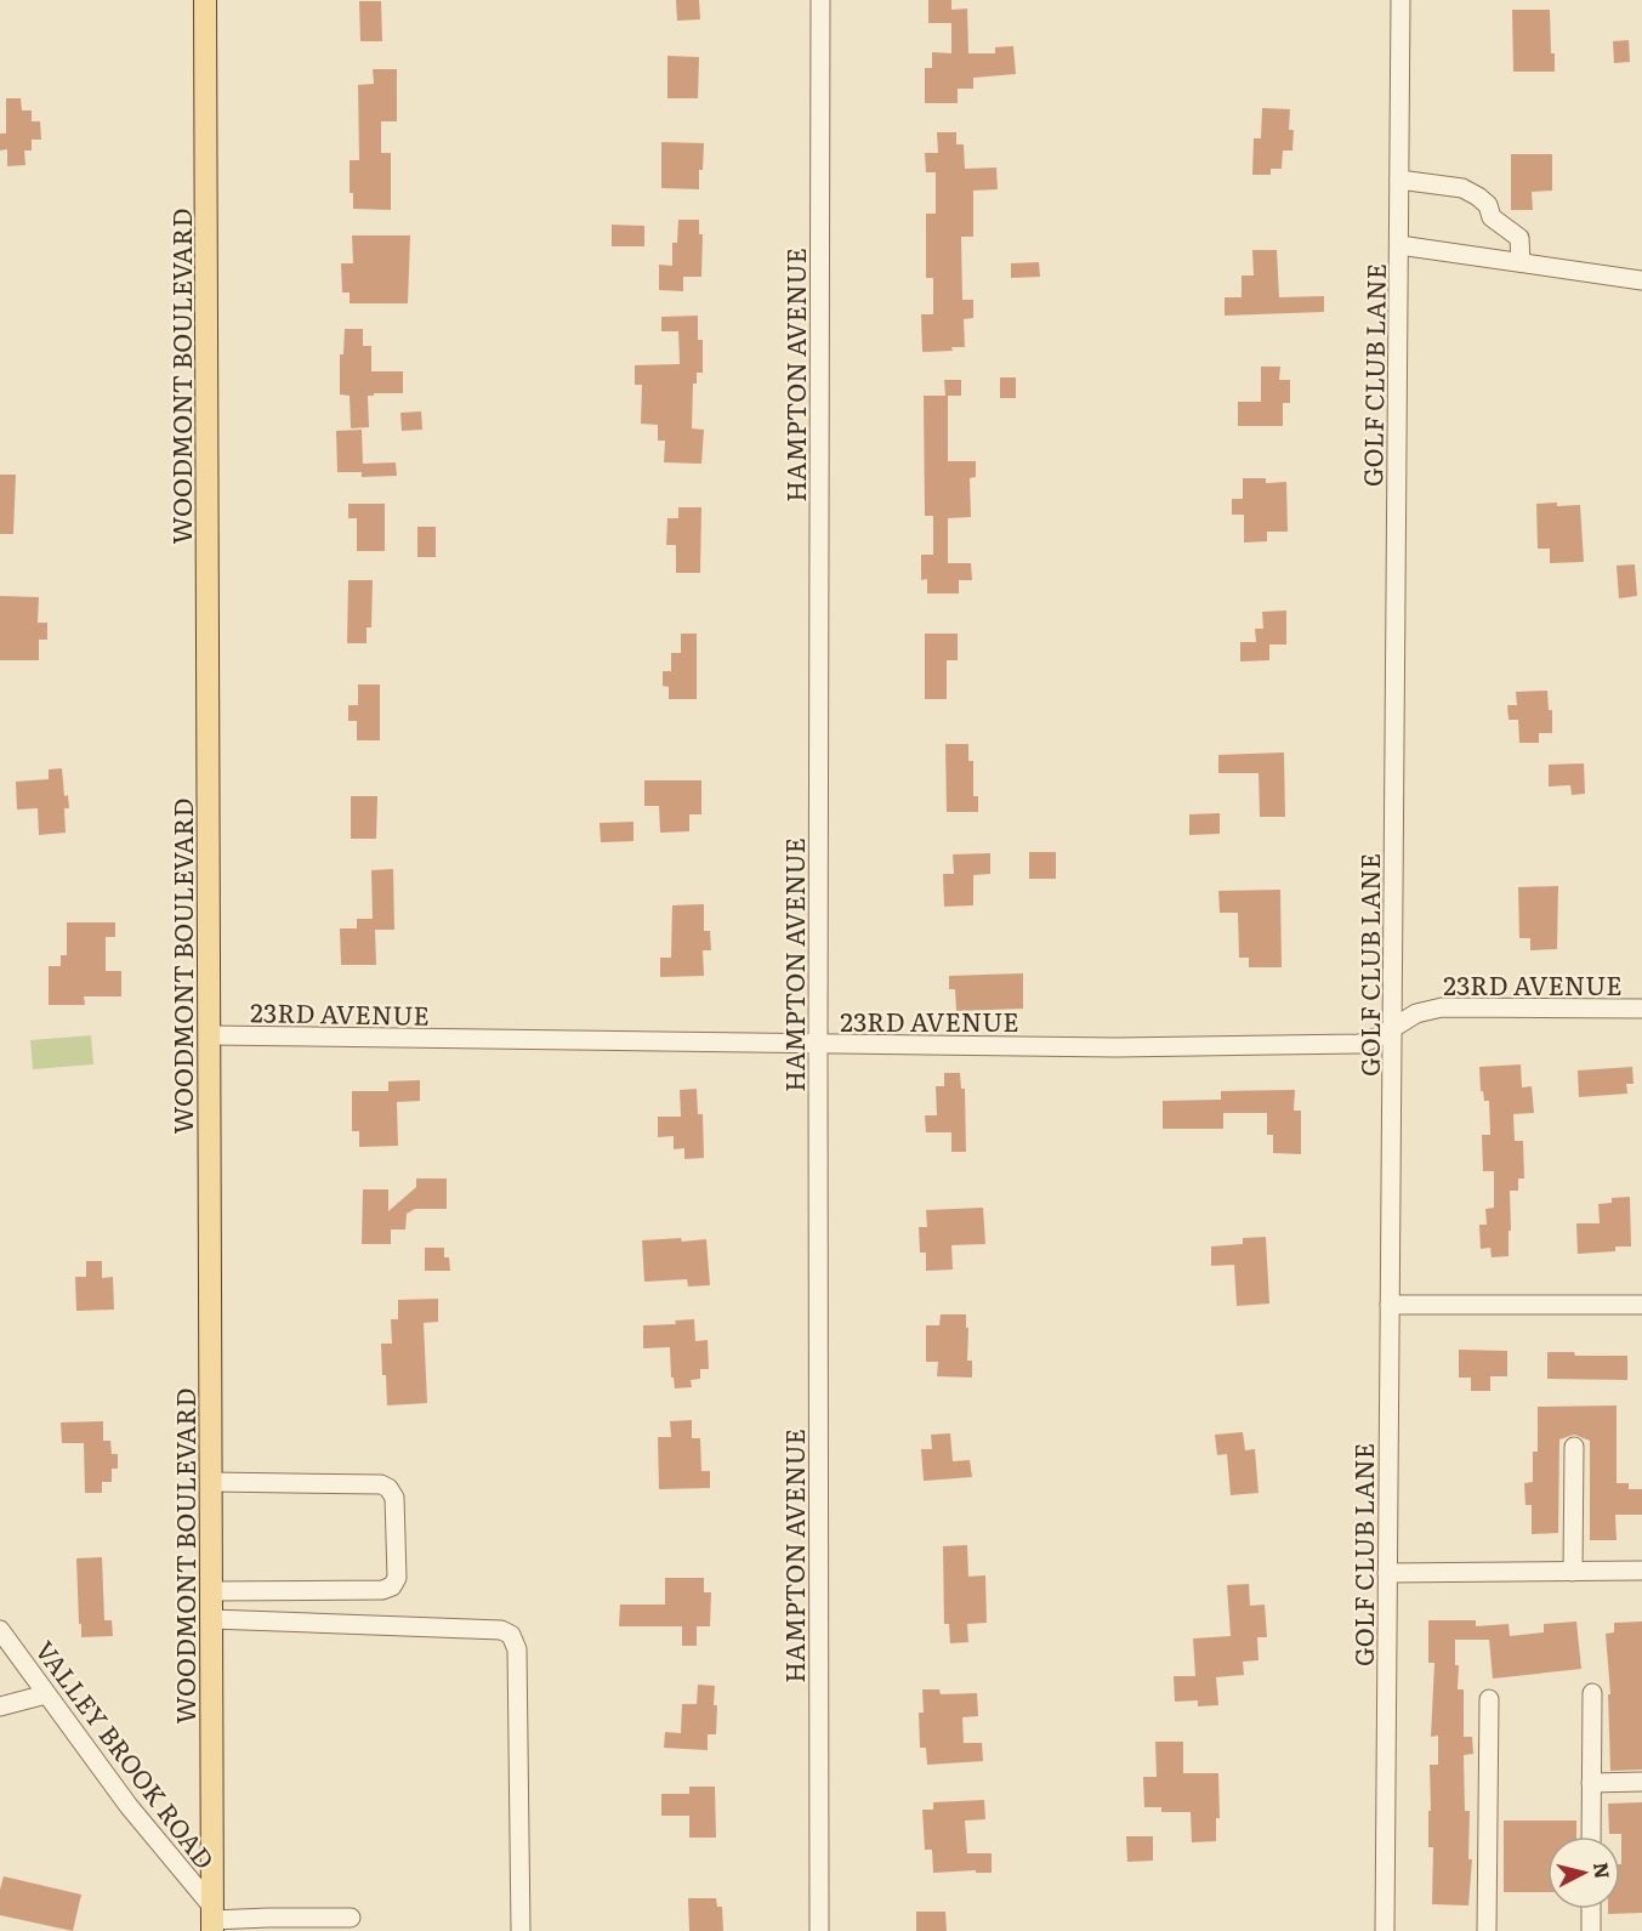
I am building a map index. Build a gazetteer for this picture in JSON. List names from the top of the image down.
{
  "streets": {
    "main road": ["WOODMONT BOULEVARD"],
    "street": [
      "HAMPTON AVENUE",
      "GOLF CLUB LANE",
      "23RD AVENUE",
      "VALLEY BROOK ROAD"
    ]
  },
  "crossings": [
    ["HAMPTON AVENUE", "23RD AVENUE"],
    ["GOLF CLUB LANE", "23RD AVENUE"],
    ["WOODMONT BOULEVARD", "23RD AVENUE"],
    ["WOODMONT BOULEVARD", "VALLEY BROOK ROAD"]
  ],
  "north": "right"
}
